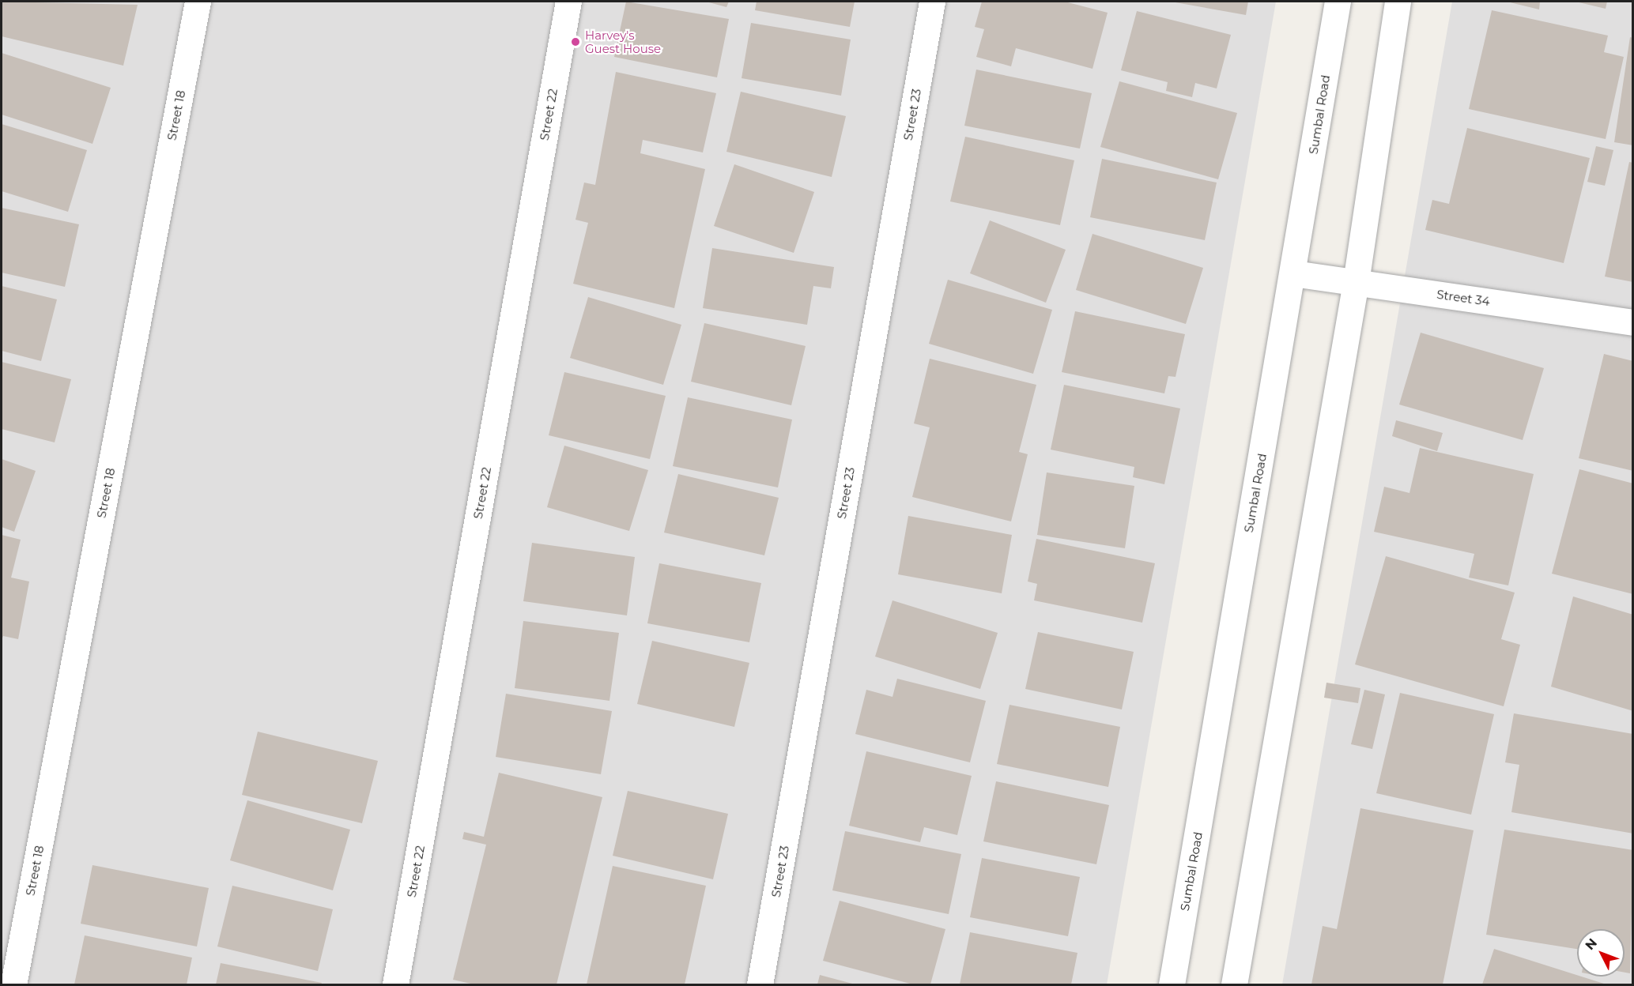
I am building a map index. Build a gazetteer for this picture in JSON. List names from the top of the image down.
{
  "streets": {
    "street": [
      "Street 22",
      "Street 23",
      "Sumbal Road",
      "Street 18",
      "Street 34"
    ]
  },
  "crossings": [
    ["Sumbal Road", "Street 34"]
  ],
  "places": ["Harvey's Guest House"],
  "north": "top left"
}
